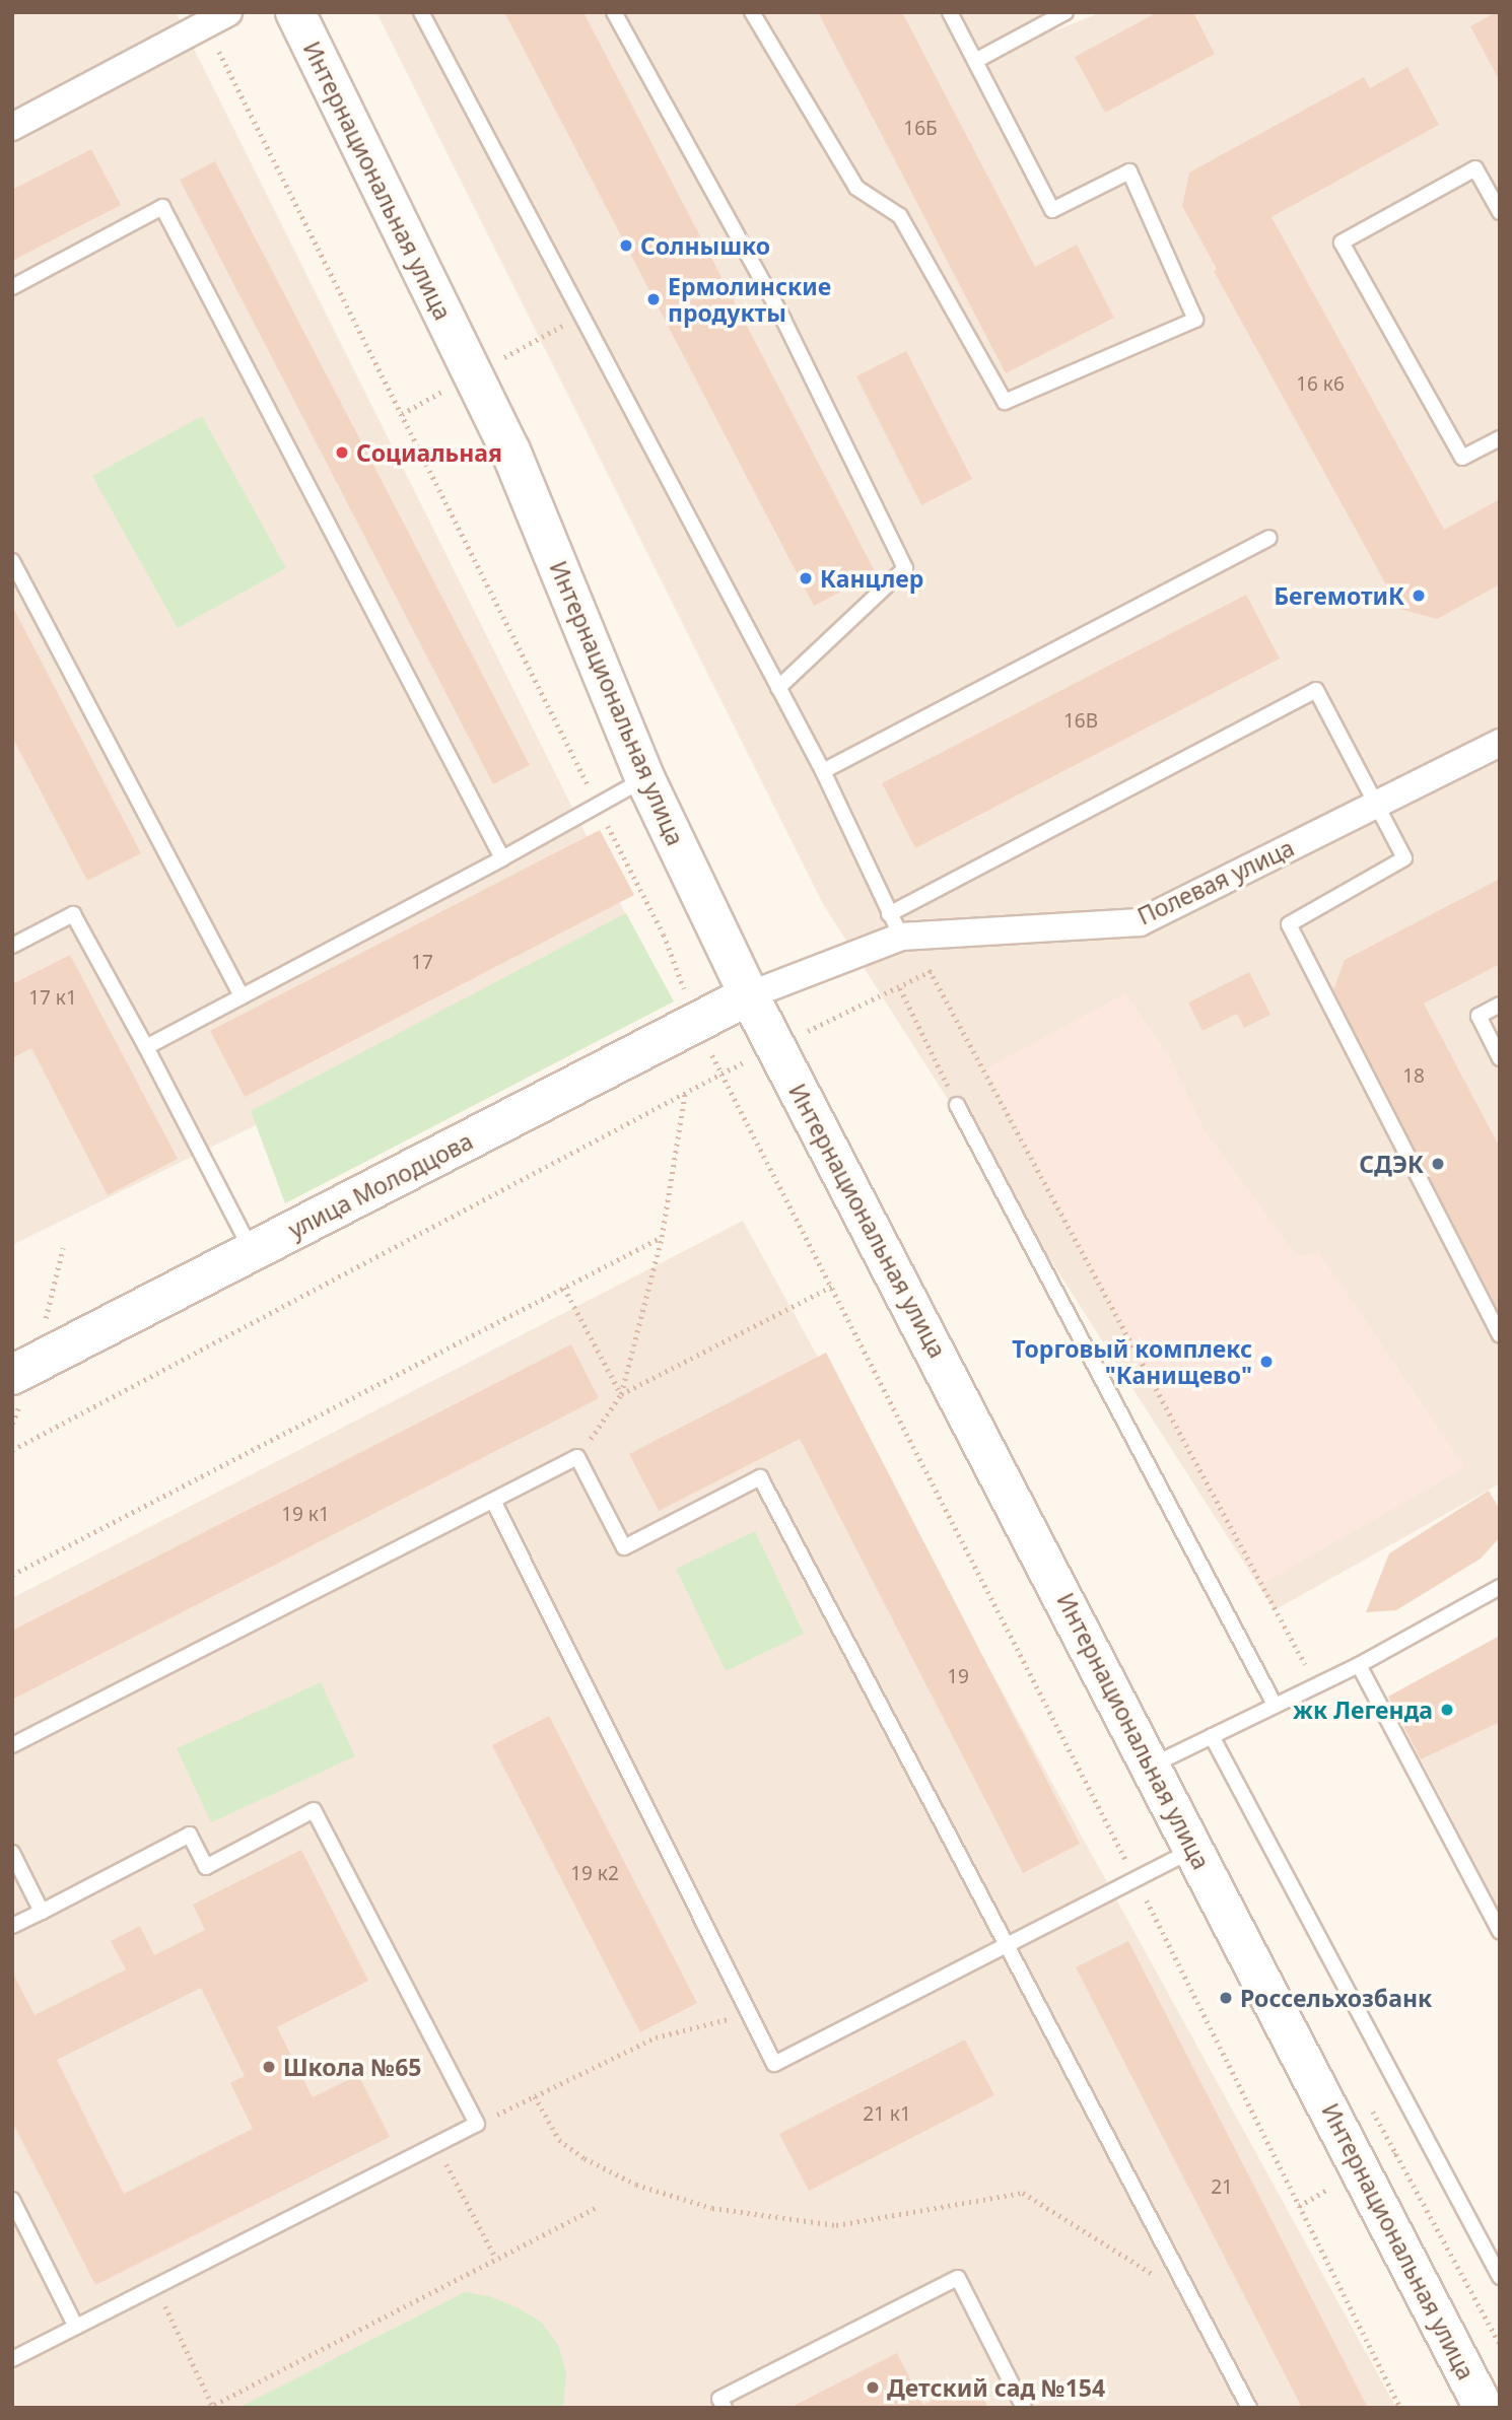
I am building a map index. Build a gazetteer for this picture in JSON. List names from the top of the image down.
{
  "streets": {
    "main road": ["Интернациональная улица", "улица Молодцова"],
    "street": ["Полевая улица"]
  },
  "crossings": [
    ["Интернациональная улица", "Полевая улица"],
    ["Интернациональная улица", "улица Молодцова"],
    ["Полевая улица", "улица Молодцова"]
  ],
  "places": [
    "Солнышко",
    "Ермолинские продукты",
    "Социальная",
    "Канцлер",
    "БегемотиК",
    "СДЭК",
    "Торговый комплекс \"Канищево\"",
    "жк Легенда",
    "Россельхозбанк",
    "Школа №65",
    "Детский сад №154"
  ],
  "house_numbers": [
    "16Б",
    "16 к6",
    "16В",
    "17",
    "17 к1",
    "18",
    "19 к1",
    "19",
    "19 к2",
    "21 к1",
    "21"
  ]
}
